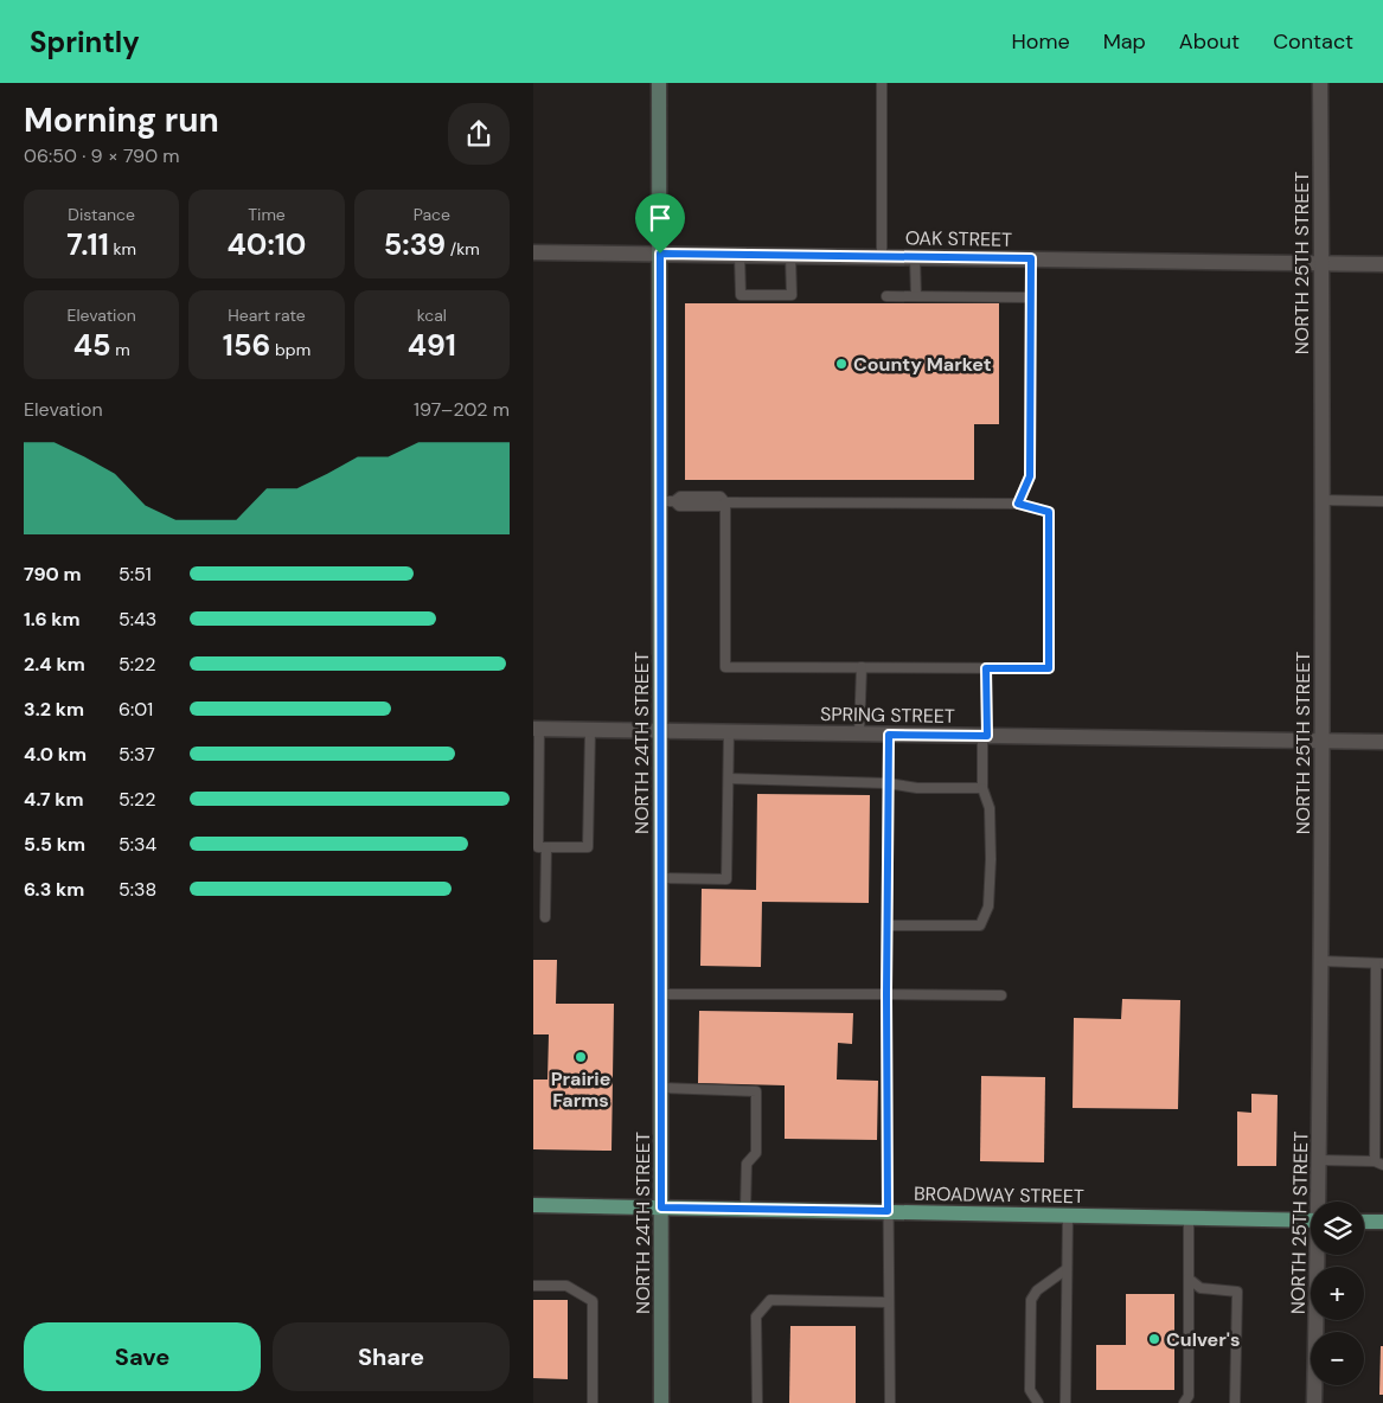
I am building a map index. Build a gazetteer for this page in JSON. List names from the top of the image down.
{
  "streets": {
    "main road": ["NORTH 24TH STREET", "BROADWAY STREET"],
    "street": ["OAK STREET", "NORTH 25TH STREET", "SPRING STREET"]
  },
  "crossings": [
    ["OAK STREET", "NORTH 25TH STREET"],
    ["OAK STREET", "NORTH 24TH STREET"],
    ["NORTH 25TH STREET", "SPRING STREET"],
    ["SPRING STREET", "NORTH 24TH STREET"],
    ["NORTH 24TH STREET", "BROADWAY STREET"]
  ],
  "places": ["County Market", "Prairie Farms", "Culver's"],
  "page": {
    "header": "Sprintly",
    "nav": [
      "Home",
      "Map",
      "About",
      "Contact"
    ],
    "heading": ["Morning run", "06:50 · 9 × 790 m"],
    "stats": [
      ["Distance", "7.11 km"],
      ["Time", "40:10"],
      ["Pace", "5:39 /km"],
      ["Elevation", "45 m"],
      ["Heart rate", "156 bpm"],
      ["kcal", "491"]
    ],
    "chart": ["Elevation", "197–202 m"],
    "list": [
      {
        "name": "790 m",
        "note": "5:51"
      },
      {
        "name": "1.6 km",
        "note": "5:43"
      },
      {
        "name": "2.4 km",
        "note": "5:22"
      },
      {
        "name": "3.2 km",
        "note": "6:01"
      },
      {
        "name": "4.0 km",
        "note": "5:37"
      },
      {
        "name": "4.7 km",
        "note": "5:22"
      },
      {
        "name": "5.5 km",
        "note": "5:34"
      },
      {
        "name": "6.3 km",
        "note": "5:38"
      }
    ],
    "map_buttons": ["+", "−"],
    "buttons": ["Save", "Share"]
  }
}
